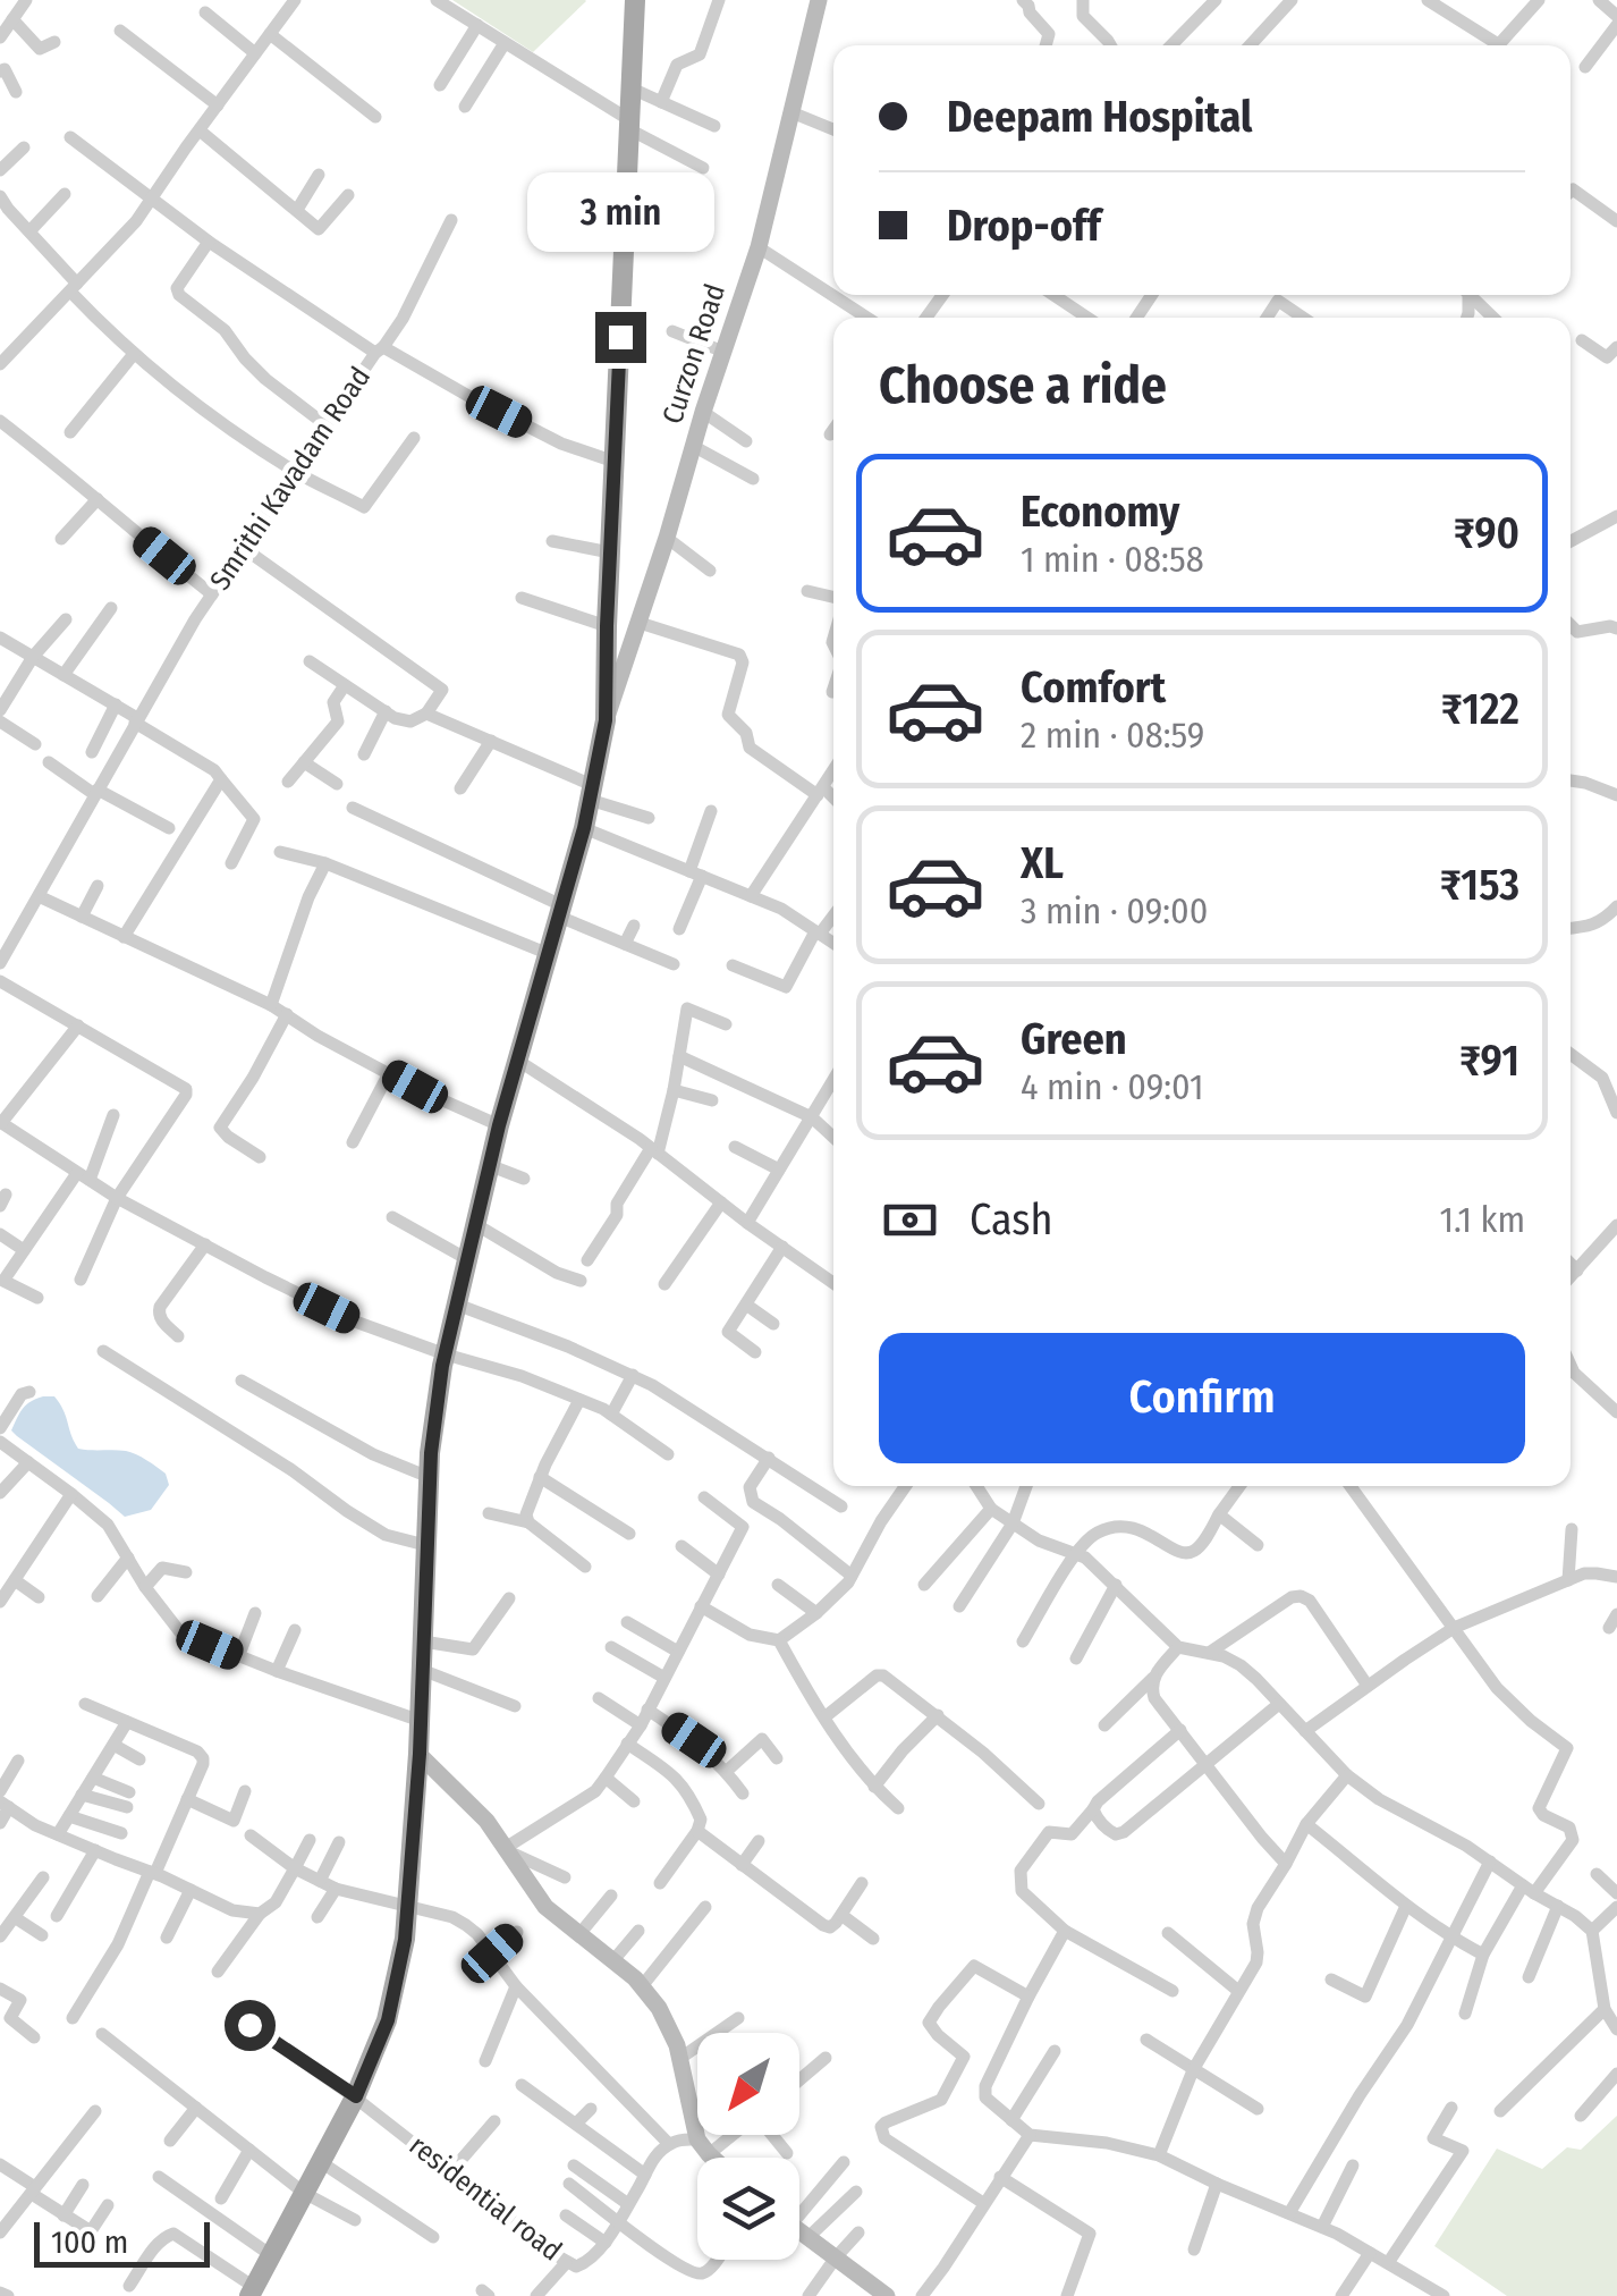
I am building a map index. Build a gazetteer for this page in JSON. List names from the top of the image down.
{
  "streets": {
    "main road": ["Curzon Road"],
    "street": ["Smrithi Kavadam Road", "residential road"]
  },
  "scale_bar": "100 m",
  "north": "bottom left",
  "page": {
    "banner": ["Deepam Hospital", "Drop-off"],
    "bubble": "3 min",
    "heading": "Choose a ride",
    "list": [
      {
        "name": "Economy",
        "note": "1 min · 08:58",
        "value": "₹90"
      },
      {
        "name": "Comfort",
        "note": "2 min · 08:59",
        "value": "₹122"
      },
      {
        "name": "XL",
        "note": "3 min · 09:00",
        "value": "₹153"
      },
      {
        "name": "Green",
        "note": "4 min · 09:01",
        "value": "₹91"
      }
    ],
    "pay": ["Cash", "1.1 km"],
    "buttons": "Confirm",
    "scale": "100 m"
  }
}
